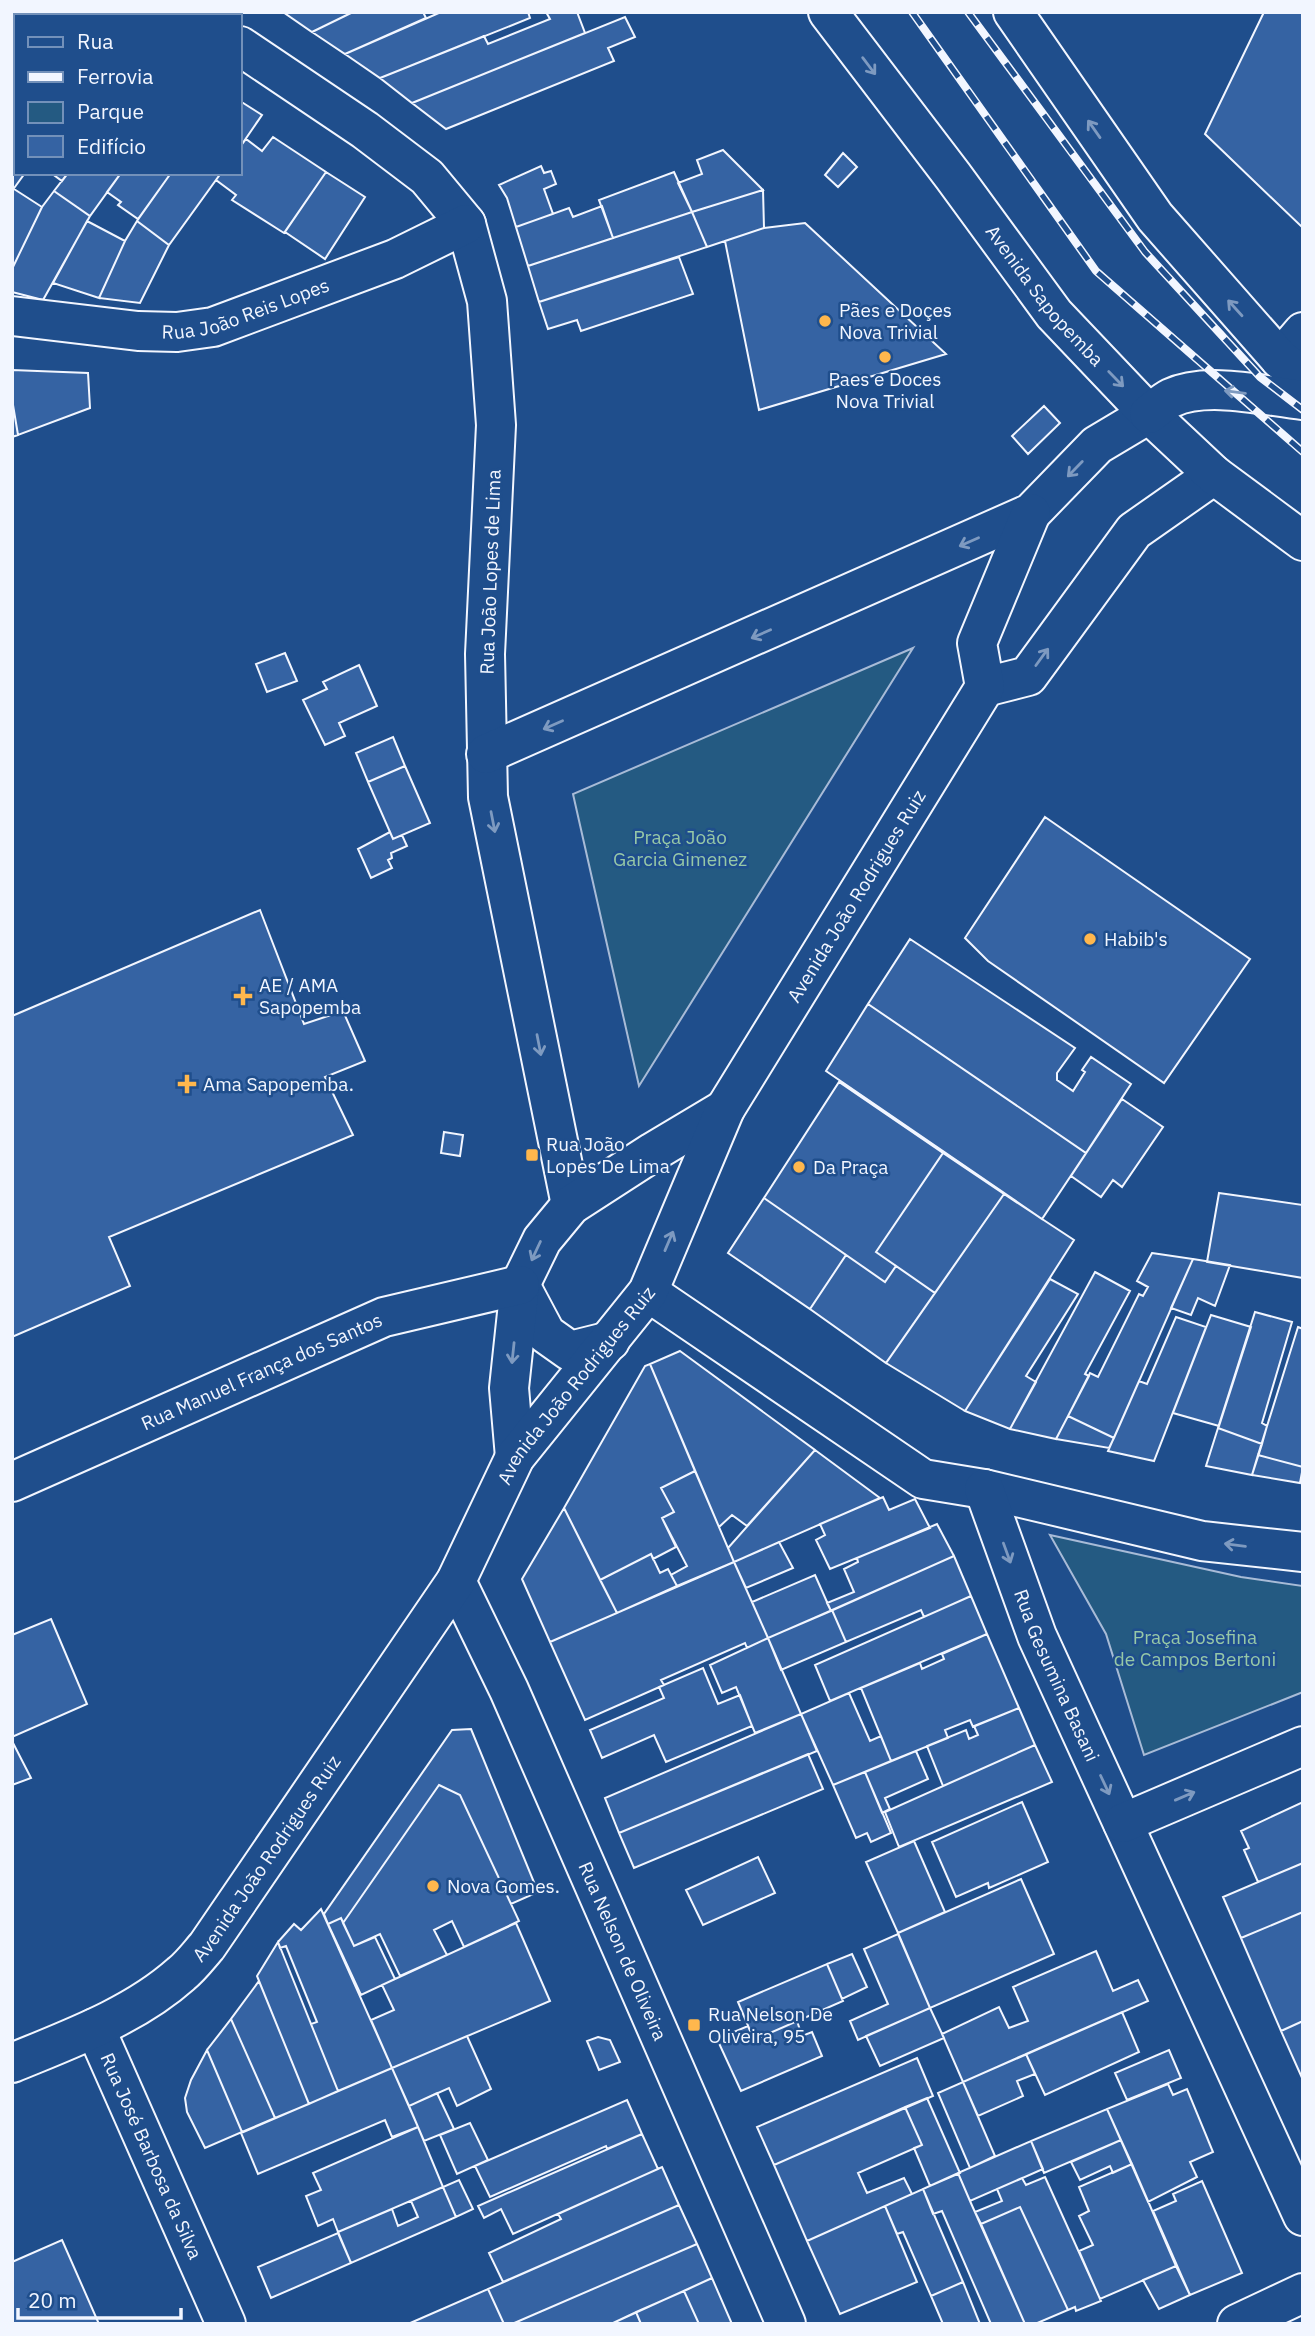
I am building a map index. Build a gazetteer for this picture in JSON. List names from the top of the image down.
{
  "streets": {
    "street": [
      "Avenida Sapopemba",
      "Rua João Reis Lopes",
      "Rua João Lopes de Lima",
      "Avenida João Rodrigues Ruiz",
      "Rua Manuel França dos Santos",
      "Rua Gesumina Basani",
      "Rua Nelson de Oliveira",
      "Rua José Barbosa da Silva"
    ]
  },
  "crossings": [
    ["Rua João Reis Lopes", "Rua João Lopes de Lima"],
    ["Avenida João Rodrigues Ruiz", "Rua Nelson de Oliveira"],
    ["Avenida João Rodrigues Ruiz", "Rua José Barbosa da Silva"]
  ],
  "one_way": ["Rua João Lopes de Lima", "Rua Gesumina Basani"],
  "parks": ["Praça João Garcia Gimenez", "Praça Josefina de Campos Bertoni"],
  "places": {
    "other": [
      "Pães e Doçes Nova Trivial",
      "Paes e Doces Nova Trivial",
      "Habib's",
      "Da Praça",
      "Nova Gomes."
    ],
    "health": ["AE / AMA Sapopemba", "Ama Sapopemba."],
    "transit": ["Rua João Lopes De Lima", "Rua Nelson De Oliveira, 95"]
  },
  "legend": [
    "Rua",
    "Ferrovia",
    "Parque",
    "Edifício"
  ],
  "scale_bar": "20 m"
}
